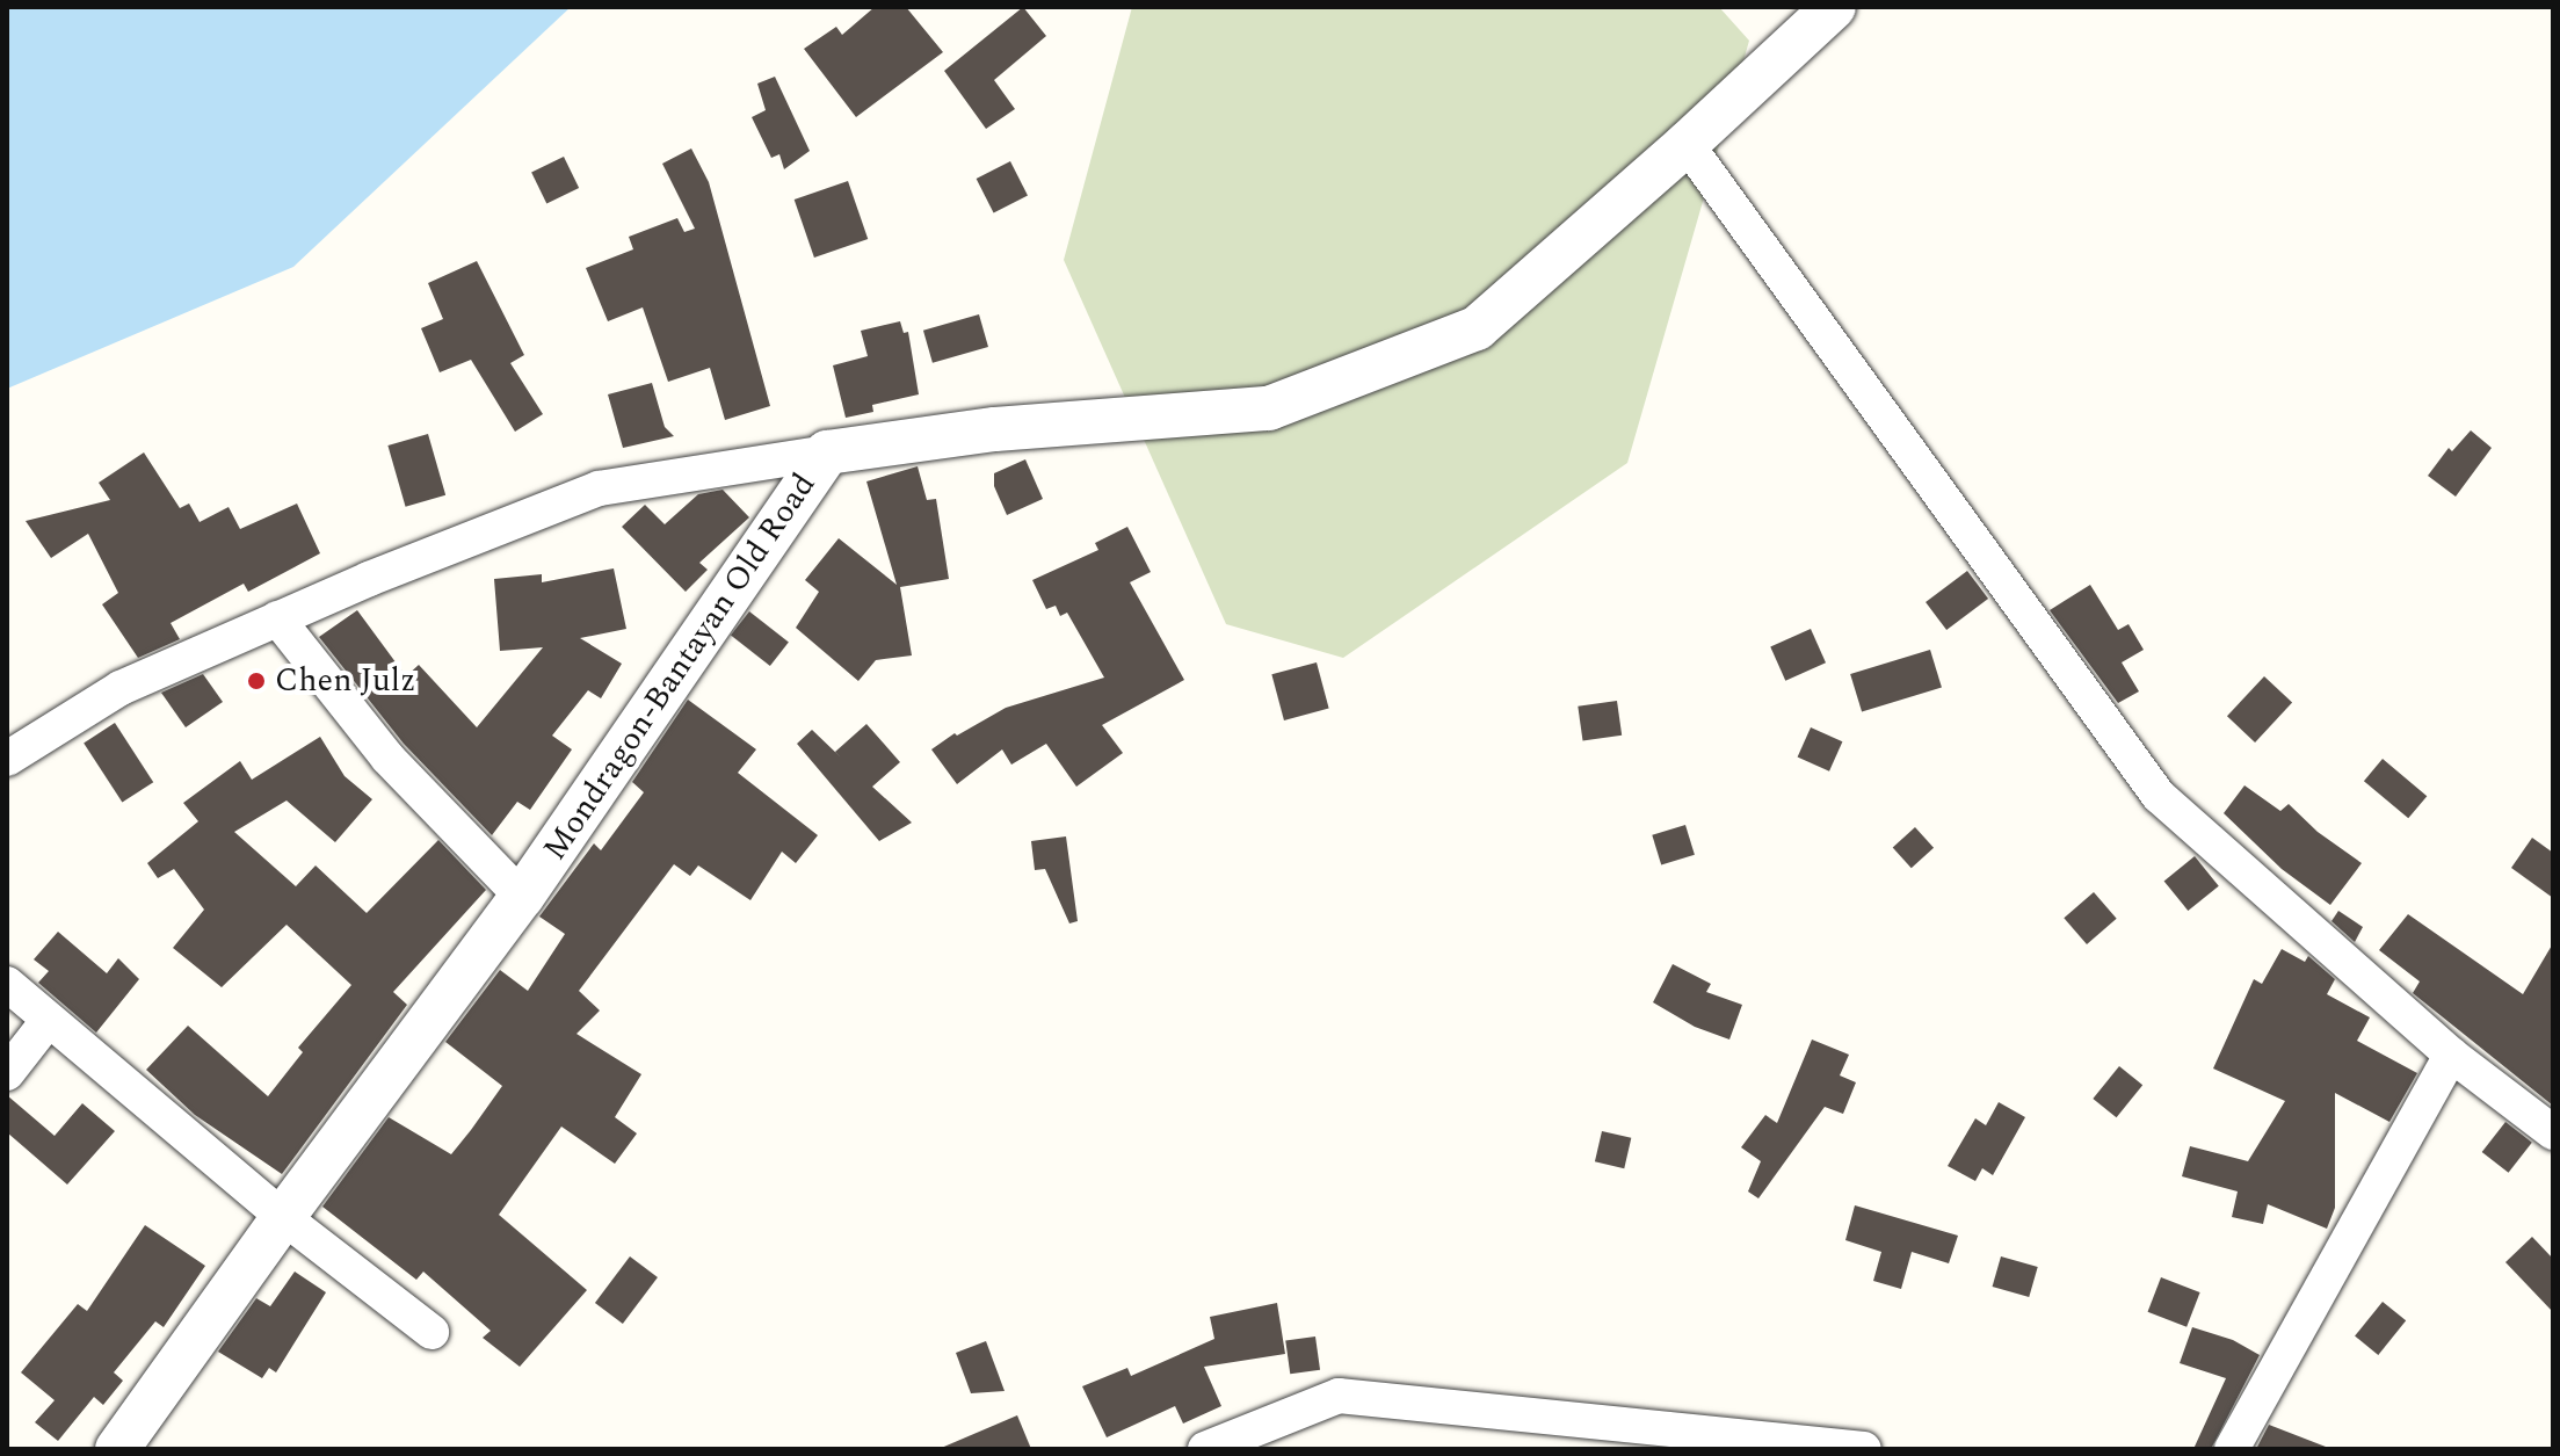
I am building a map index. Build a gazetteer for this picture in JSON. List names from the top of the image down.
{
  "streets": {
    "street": ["Mondragon-Bantayan Old Road"]
  },
  "places": ["Chen Julz"]
}
